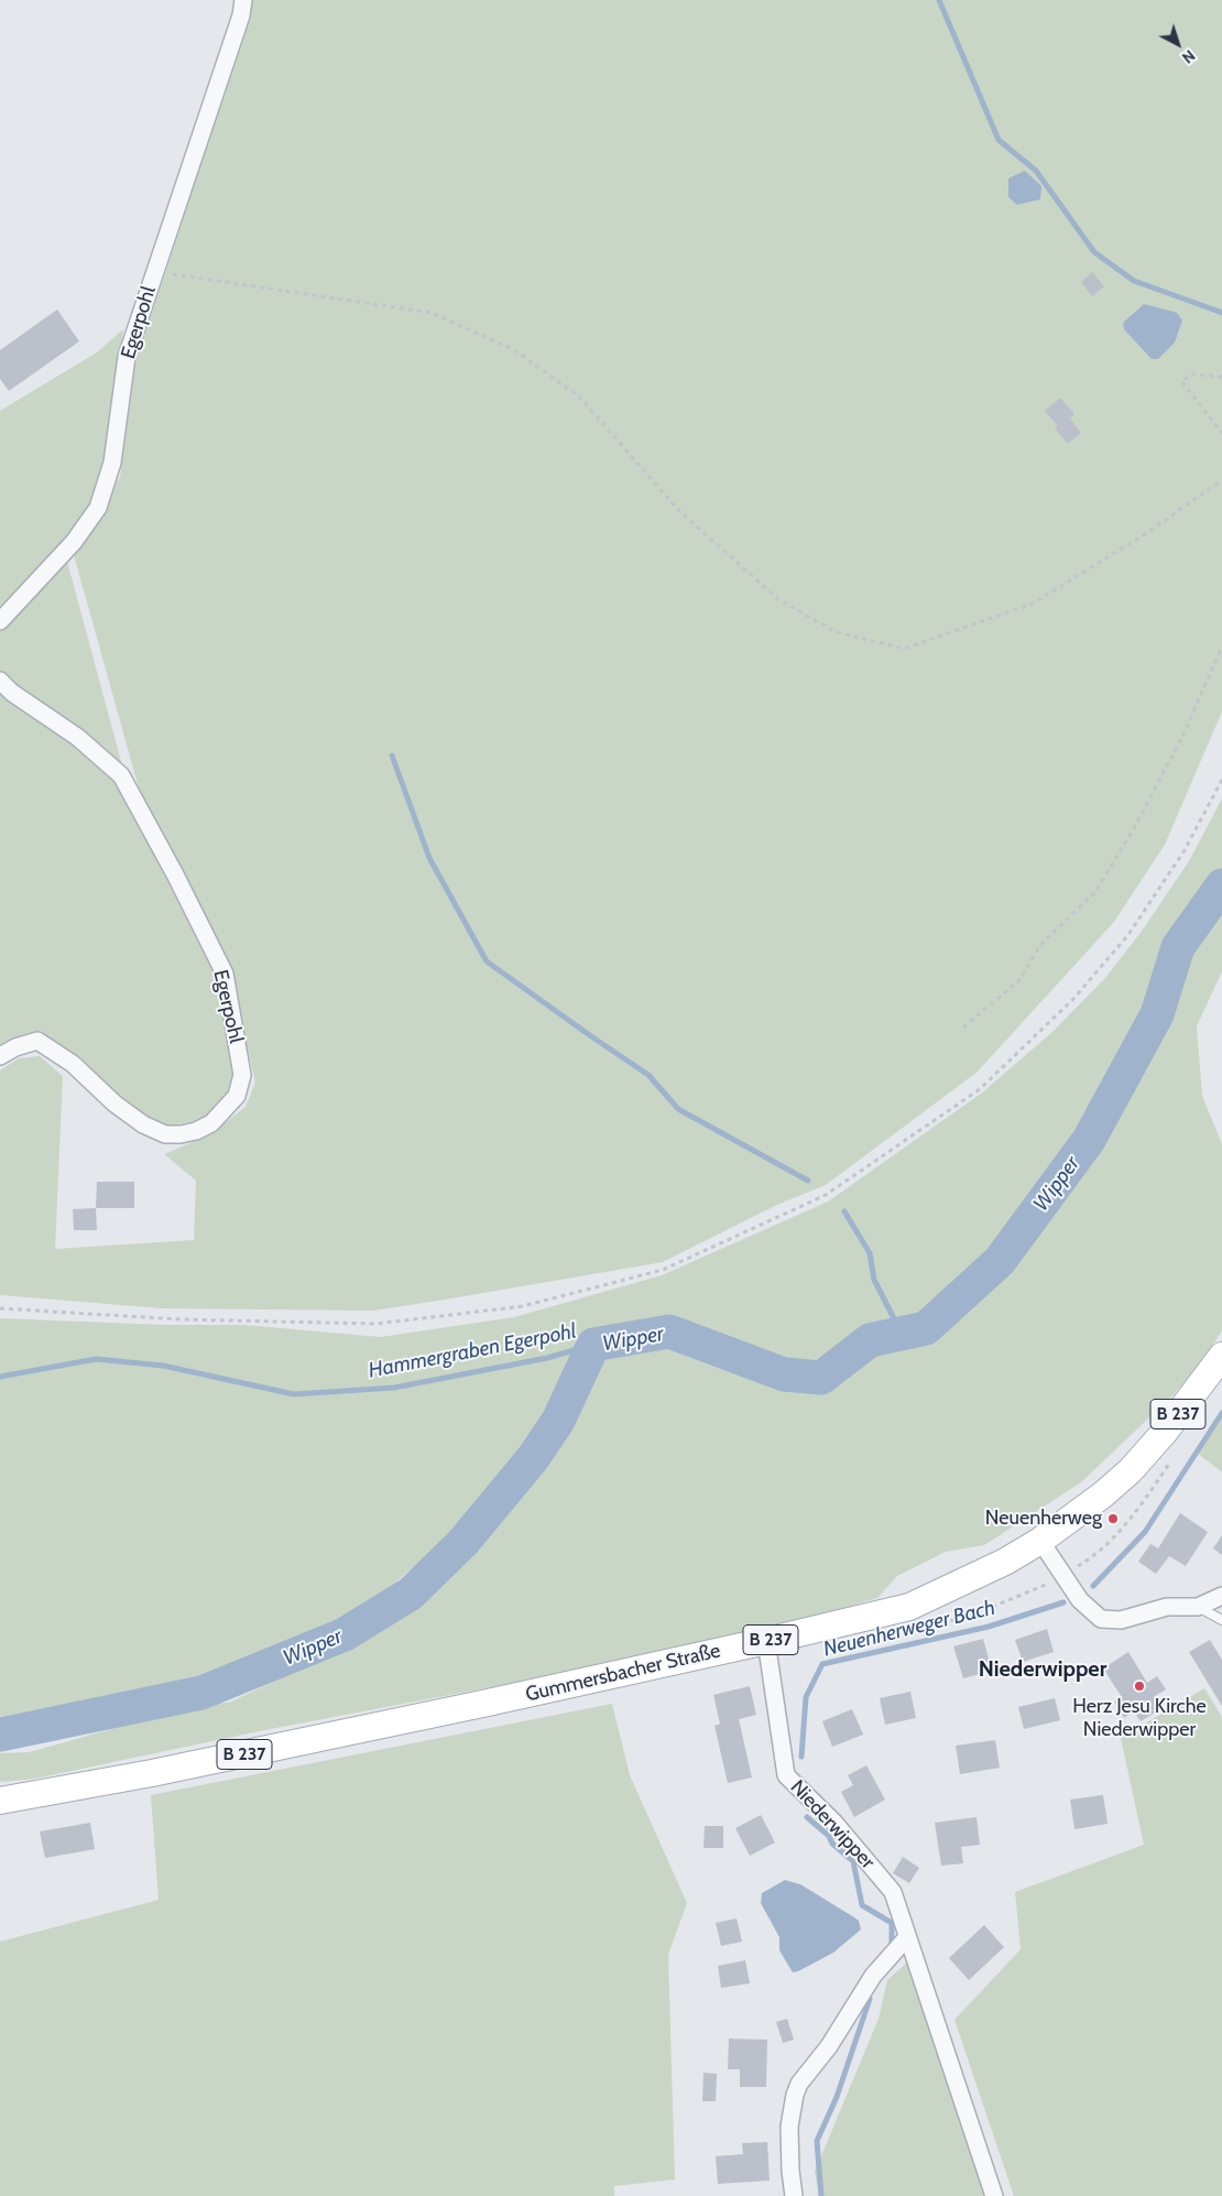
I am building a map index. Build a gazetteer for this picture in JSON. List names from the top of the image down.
{
  "streets": {
    "main road": ["B 237", "Gummersbacher Straße"],
    "street": ["Egerpohl", "Niederwipper"]
  },
  "crossings": [
    ["Gummersbacher Straße", "Niederwipper"]
  ],
  "districts": ["Niederwipper"],
  "water": ["Wipper", "Hammergraben Egerpohl", "Neuenherweger Bach"],
  "places": ["Neuenherweg", "Herz Jesu Kirche Niederwipper"],
  "north": "bottom right"
}
